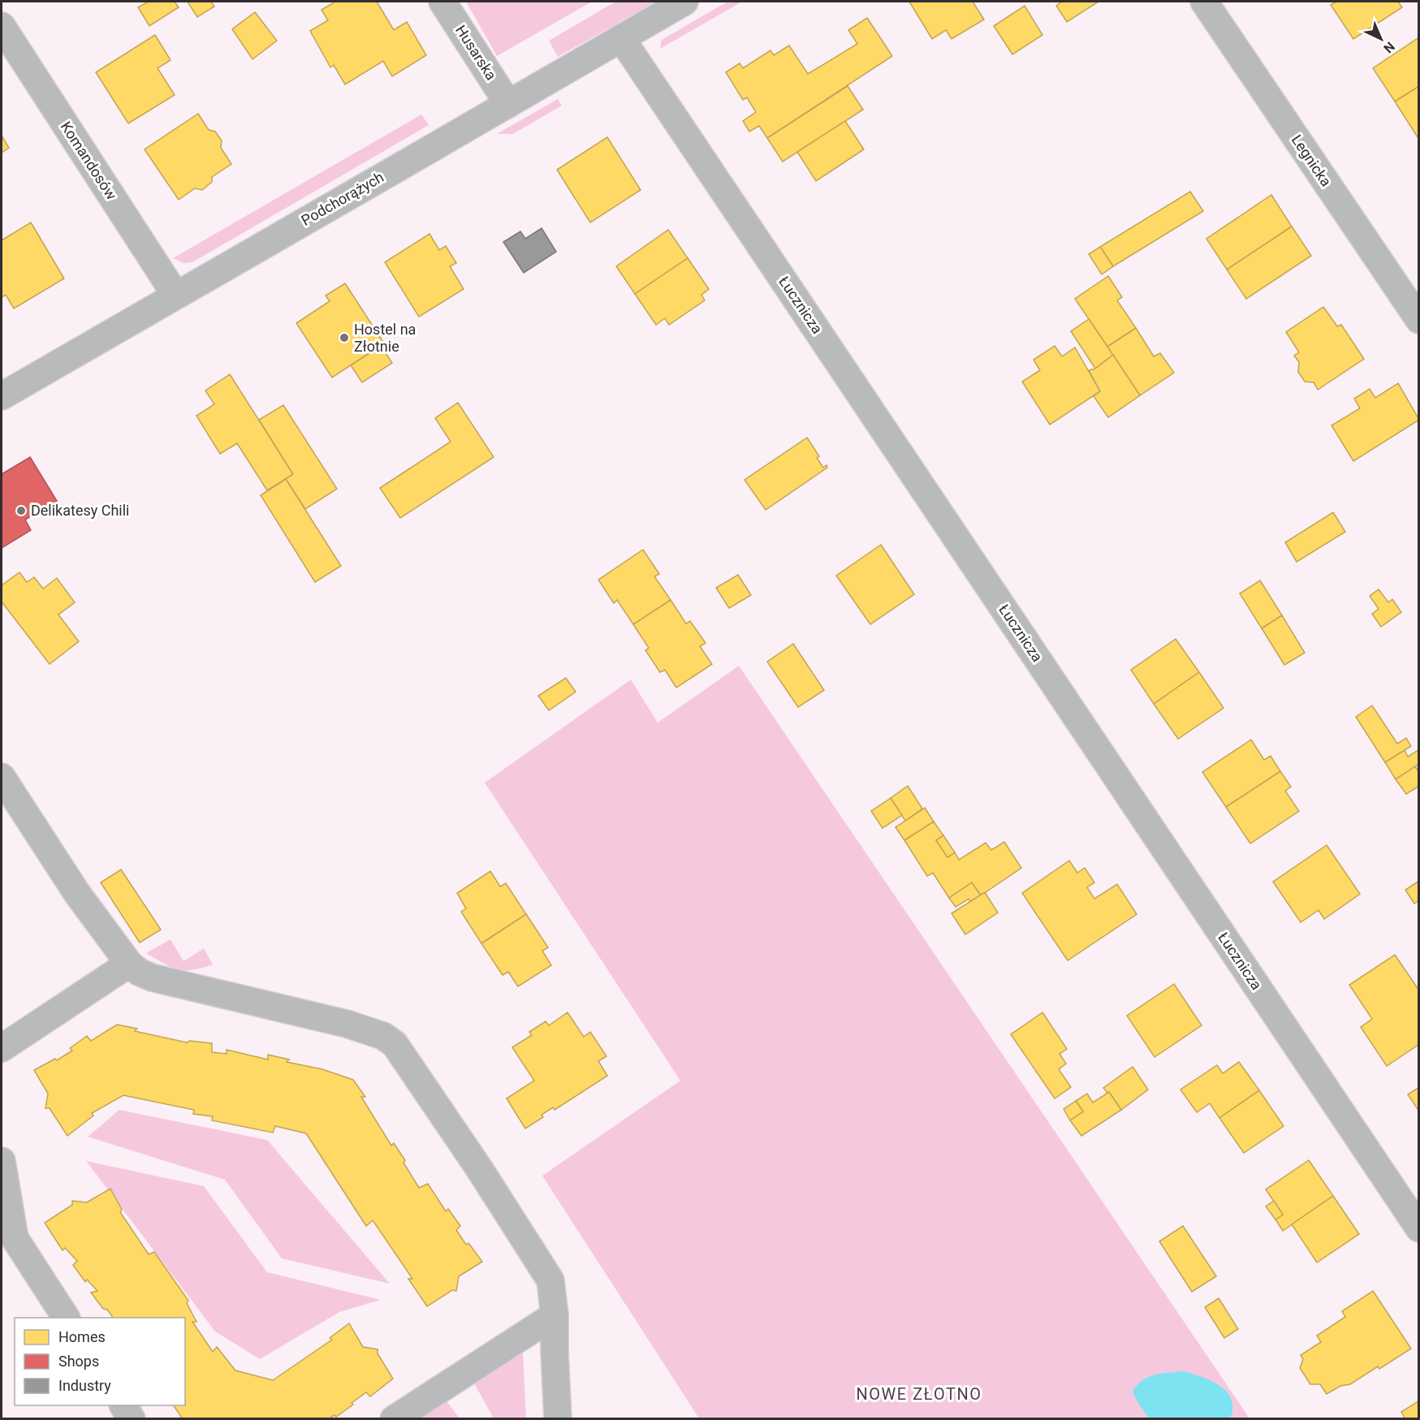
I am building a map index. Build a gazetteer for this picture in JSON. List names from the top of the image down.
{
  "streets": {
    "street": [
      "Husarska",
      "Komandosów",
      "Legnicka",
      "Podchorążych",
      "Łucznicza"
    ]
  },
  "crossings": [
    ["Husarska", "Podchorążych"],
    ["Komandosów", "Podchorążych"],
    ["Podchorążych", "Łucznicza"]
  ],
  "districts": ["NOWE ZŁOTNO"],
  "places": ["Hostel na Złotnie", "Delikatesy Chili"],
  "legend": ["Homes", "Shops", "Industry"],
  "north": "bottom right"
}
